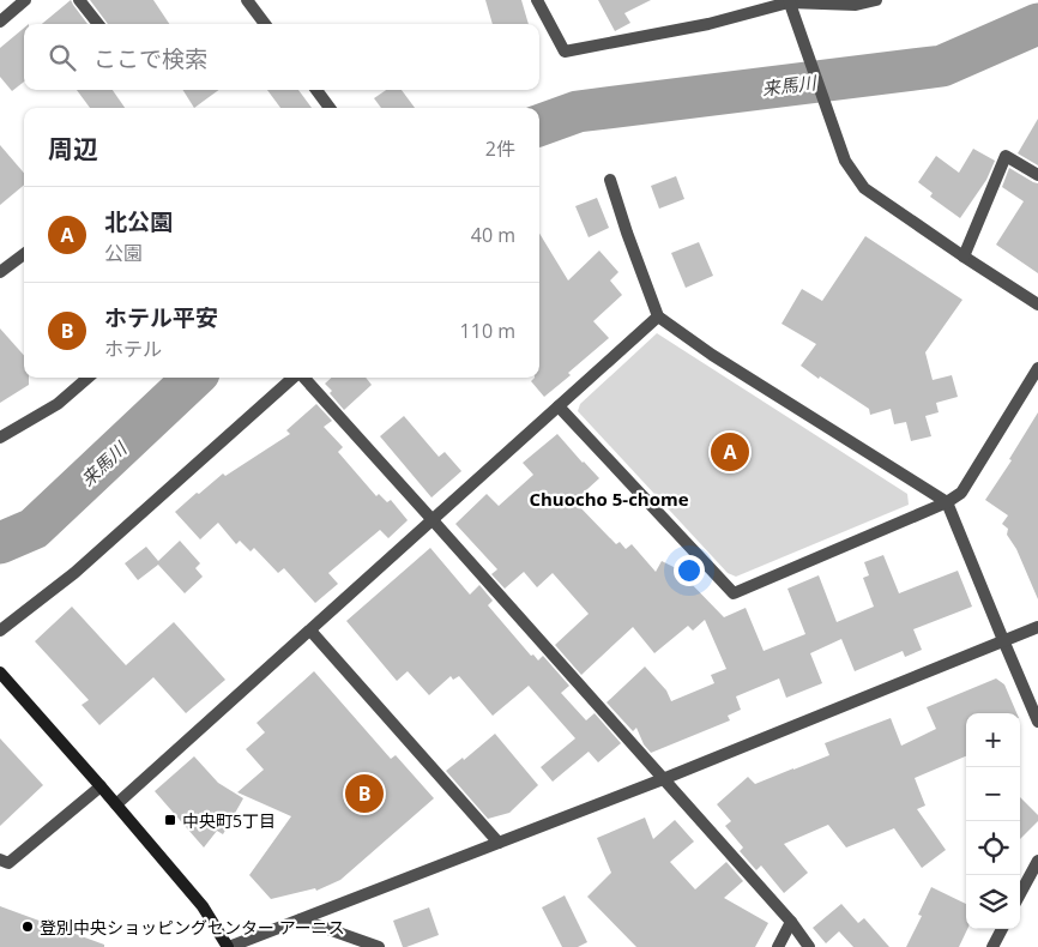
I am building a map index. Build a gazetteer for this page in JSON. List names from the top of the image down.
{
  "districts": ["Chuocho 5-chome"],
  "water": ["来馬川"],
  "places": {
    "transit": ["中央町5丁目"],
    "other": ["登別中央ショッピングセンター アーニス"]
  },
  "page": {
    "search": "ここで検索",
    "heading": ["周辺", "2件"],
    "list": [
      {
        "mark": "A",
        "name": "北公園",
        "note": "公園",
        "value": "40 m"
      },
      {
        "mark": "B",
        "name": "ホテル平安",
        "note": "ホテル",
        "value": "110 m"
      }
    ],
    "pins": ["A", "B"],
    "map_buttons": ["+", "−"]
  }
}
